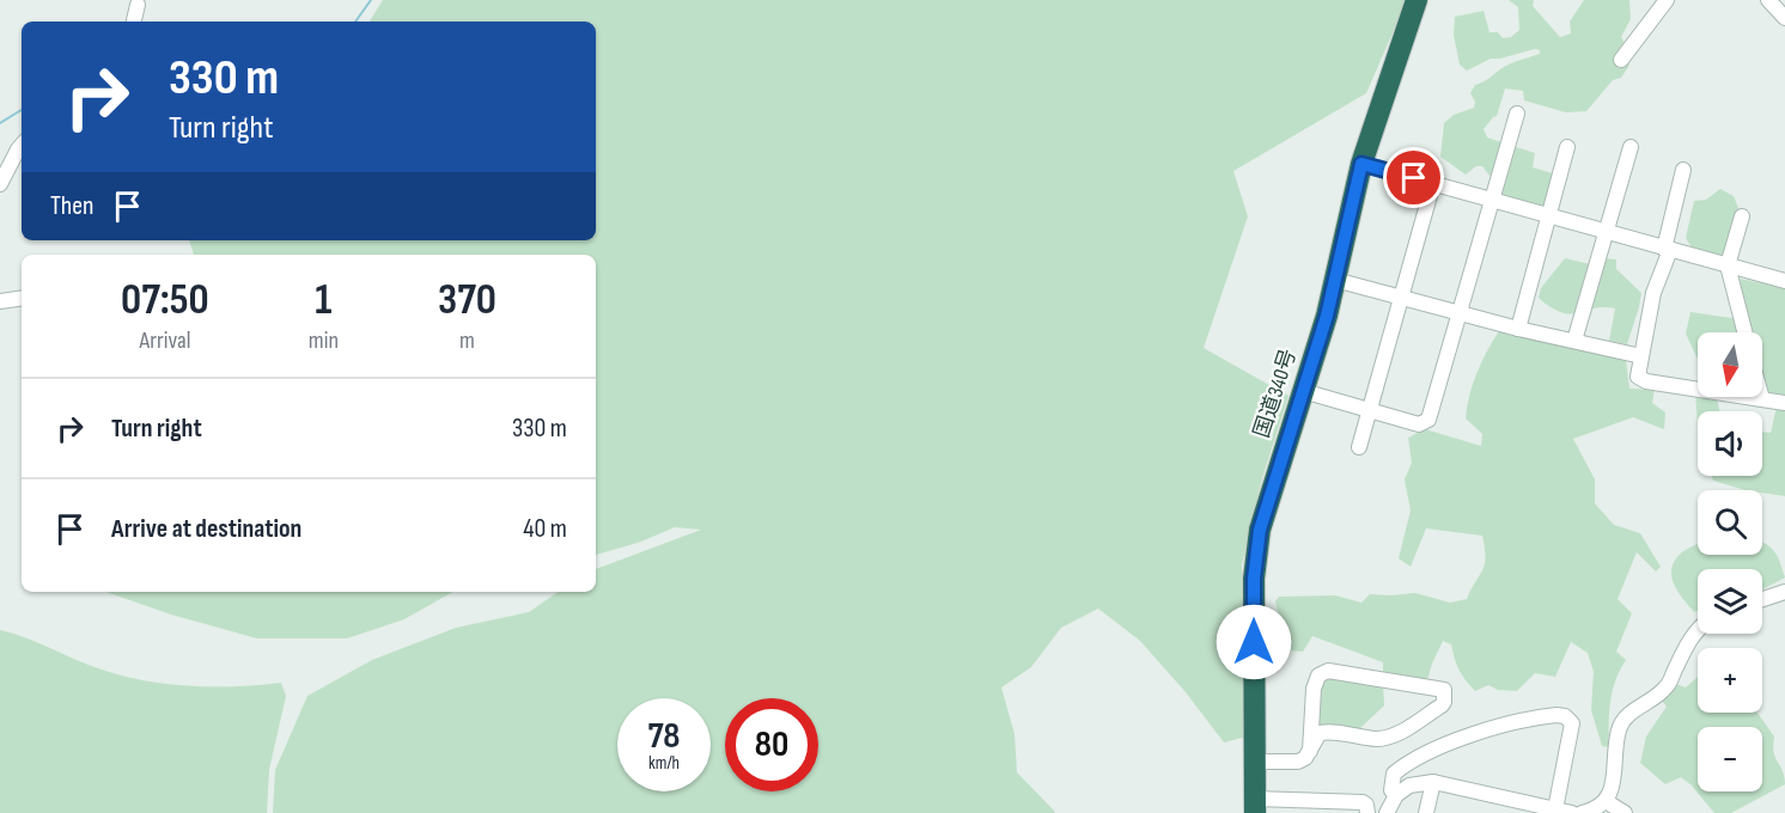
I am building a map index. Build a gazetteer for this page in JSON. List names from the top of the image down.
{
  "streets": {
    "highway": ["国道340号"]
  },
  "north": "bottom",
  "page": {
    "turn": ["330 m", "Turn right"],
    "then": "Then",
    "eta": [
      "07:50",
      "Arrival",
      "1",
      "min",
      "370",
      "m"
    ],
    "map_buttons": ["+", "−"],
    "list": [
      {
        "name": "Turn right",
        "value": "330 m"
      },
      {
        "name": "Arrive at destination",
        "value": "40 m"
      }
    ],
    "speed": "78 km/h",
    "limit": "80"
  }
}
